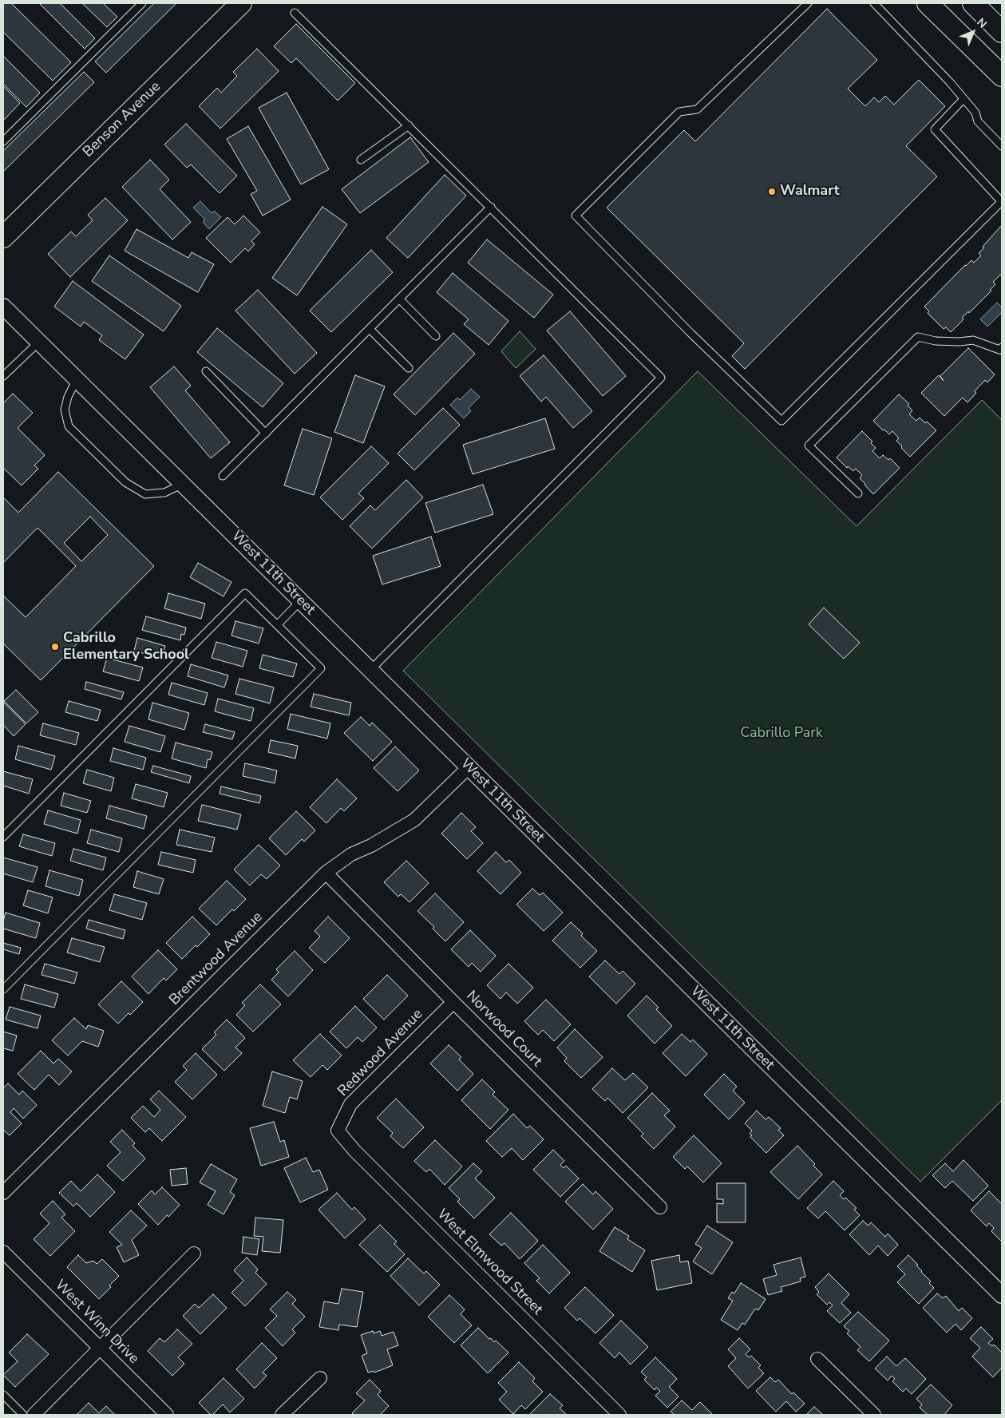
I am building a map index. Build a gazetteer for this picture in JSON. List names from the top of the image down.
{
  "streets": {
    "main road": ["Benson Avenue"],
    "street": [
      "West 11th Street",
      "Brentwood Avenue",
      "Norwood Court",
      "Redwood Avenue",
      "West Elmwood Street",
      "West Winn Drive"
    ]
  },
  "crossings": [
    ["West 11th Street", "Brentwood Avenue"],
    ["Brentwood Avenue", "Norwood Court"],
    ["Norwood Court", "Redwood Avenue"],
    ["Redwood Avenue", "West Elmwood Street"]
  ],
  "parks": ["Cabrillo Park"],
  "places": ["Walmart", "Cabrillo Elementary School"],
  "north": "top right"
}
